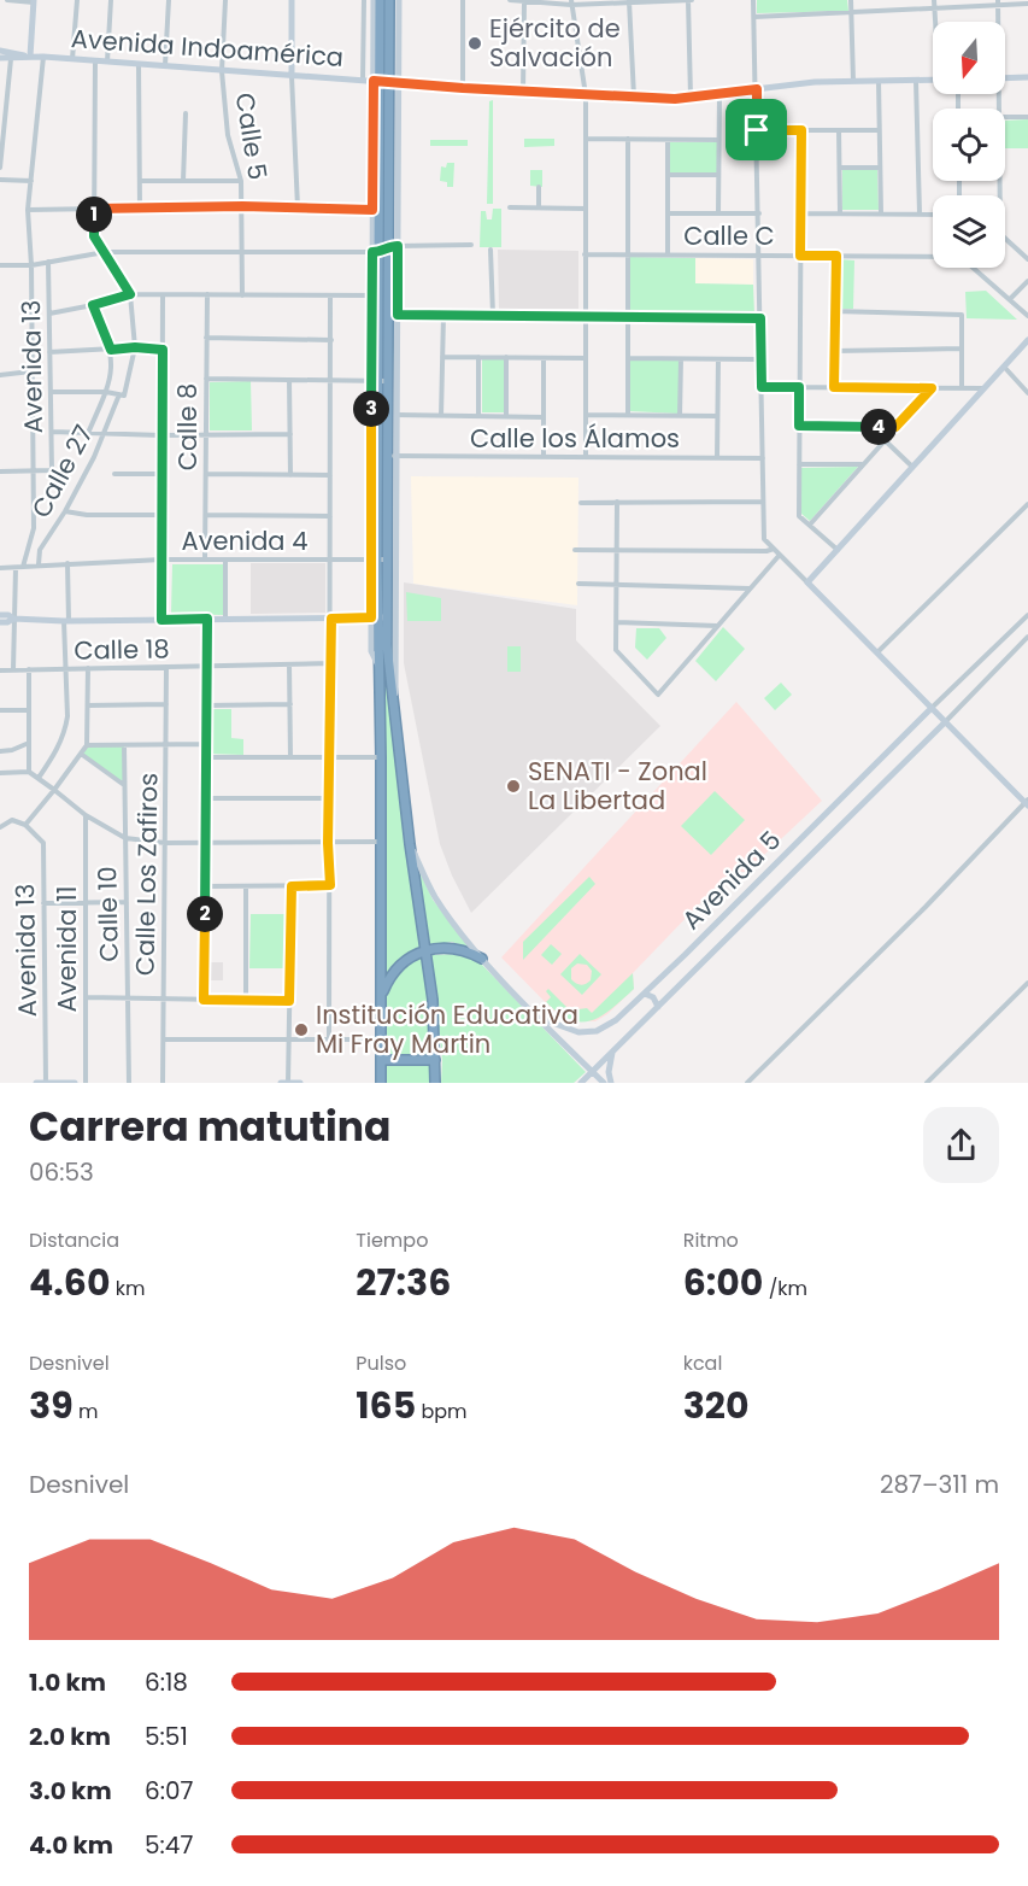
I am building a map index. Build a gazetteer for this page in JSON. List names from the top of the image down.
{
  "streets": {
    "street": [
      "Avenida Indoamérica",
      "Calle 5",
      "Calle C",
      "Avenida 13",
      "Calle 8",
      "Calle los Álamos",
      "Calle 27",
      "Avenida 4",
      "Calle 18",
      "Calle Los Zafiros",
      "Avenida 5",
      "Calle 10",
      "Avenida 11"
    ]
  },
  "crossings": [
    ["Avenida Indoamérica", "Calle 5"],
    ["Calle 8", "Avenida 4"],
    ["Calle 27", "Avenida 4"],
    ["Calle 18", "Calle Los Zafiros"]
  ],
  "places": ["Ejército de Salvación", "SENATI - Zonal La Libertad", "Institución Educativa Mi Fray Martin"],
  "north": "bottom",
  "page": {
    "pins": [
      "1",
      "3",
      "4",
      "2"
    ],
    "heading": ["Carrera matutina", "06:53"],
    "stats": [
      ["Distancia", "4.60 km"],
      ["Tiempo", "27:36"],
      ["Ritmo", "6:00 /km"],
      ["Desnivel", "39 m"],
      ["Pulso", "165 bpm"],
      ["kcal", "320"]
    ],
    "chart": ["Desnivel", "287–311 m"],
    "list": [
      {
        "name": "1.0 km",
        "note": "6:18"
      },
      {
        "name": "2.0 km",
        "note": "5:51"
      },
      {
        "name": "3.0 km",
        "note": "6:07"
      },
      {
        "name": "4.0 km",
        "note": "5:47"
      }
    ]
  }
}
